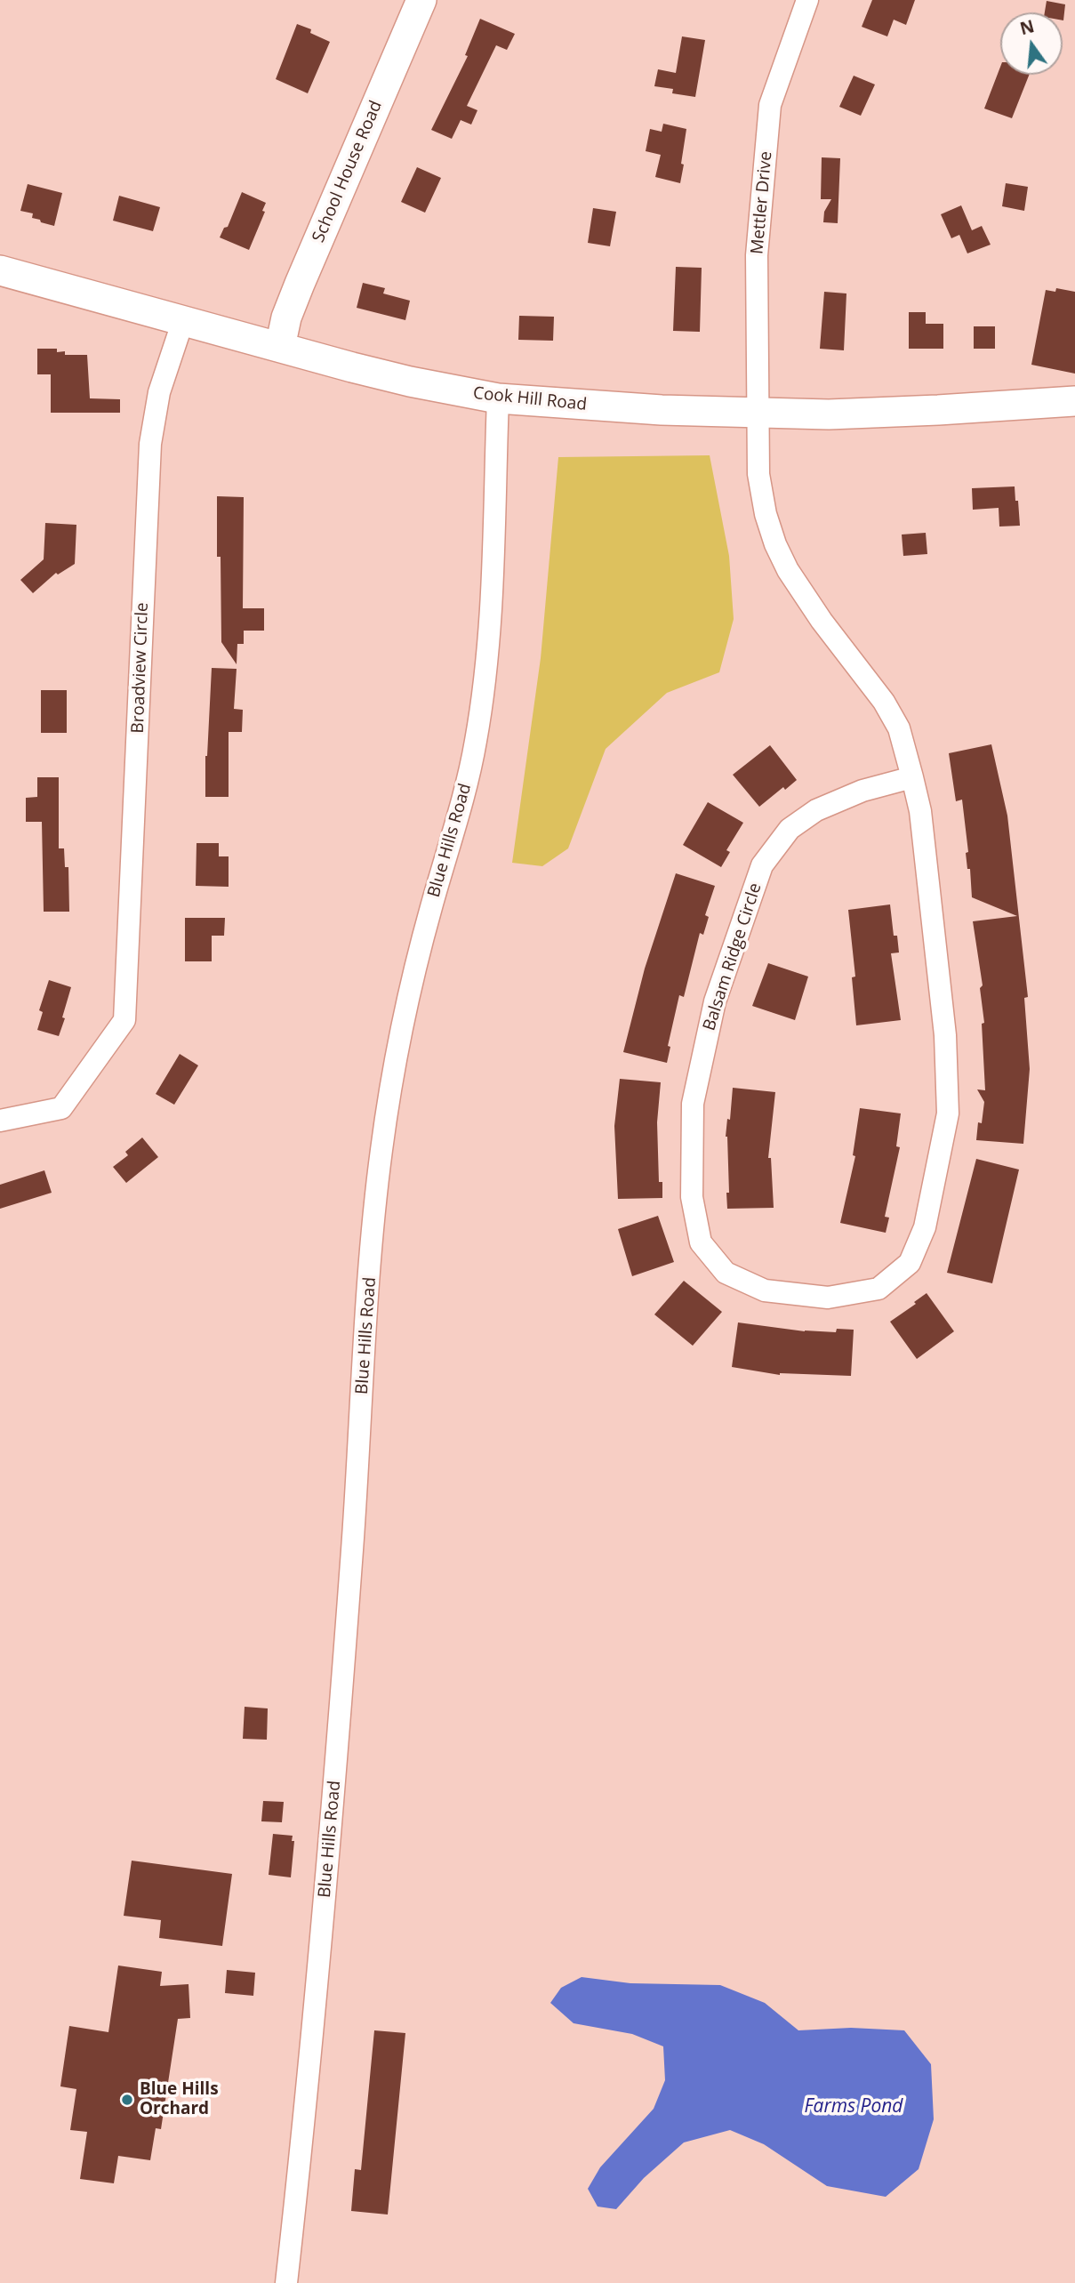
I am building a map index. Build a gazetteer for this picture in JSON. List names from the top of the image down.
{
  "streets": {
    "street": [
      "School House Road",
      "Mettler Drive",
      "Cook Hill Road",
      "Broadview Circle",
      "Blue Hills Road",
      "Balsam Ridge Circle"
    ]
  },
  "crossings": [
    ["School House Road", "Cook Hill Road"],
    ["Mettler Drive", "Cook Hill Road"],
    ["Mettler Drive", "Balsam Ridge Circle"],
    ["Cook Hill Road", "Broadview Circle"],
    ["Cook Hill Road", "Blue Hills Road"],
    ["Cook Hill Road", "Balsam Ridge Circle"]
  ],
  "water": ["Farms Pond"],
  "places": ["Blue Hills Orchard"],
  "north": "top"
}
